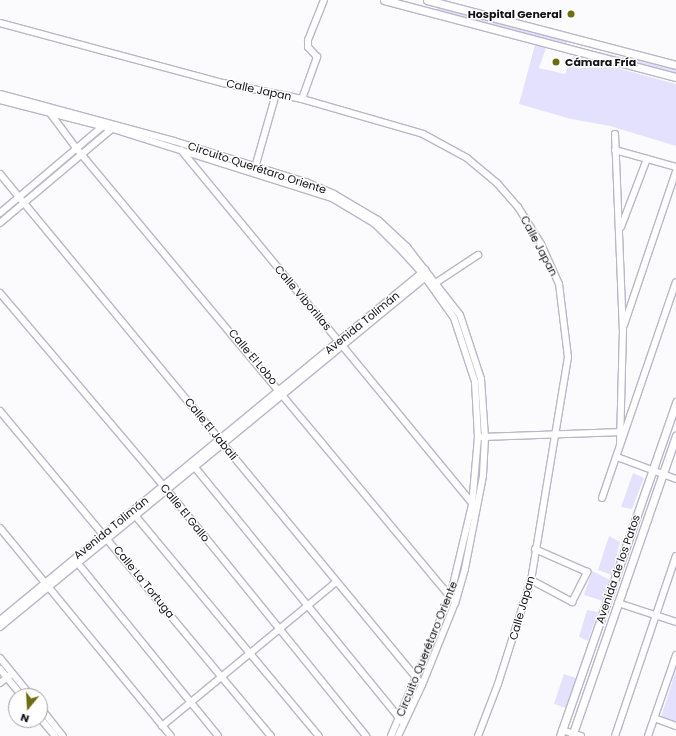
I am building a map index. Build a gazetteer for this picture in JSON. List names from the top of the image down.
{
  "streets": {
    "street": [
      "Calle Japan",
      "Circuito Querétaro Oriente",
      "Calle Viborillas",
      "Avenida Tolimán",
      "Calle El Lobo",
      "Calle El Jabalí",
      "Calle El Gallo",
      "Avenida de los Patos",
      "Calle La Tortuga"
    ]
  },
  "crossings": [
    ["Circuito Querétaro Oriente", "Calle Viborillas"],
    ["Circuito Querétaro Oriente", "Avenida Tolimán"],
    ["Circuito Querétaro Oriente", "Calle El Lobo"],
    ["Circuito Querétaro Oriente", "Calle El Jabalí"],
    ["Calle Viborillas", "Avenida Tolimán"],
    ["Avenida Tolimán", "Calle El Lobo"],
    ["Avenida Tolimán", "Calle El Jabalí"],
    ["Avenida Tolimán", "Calle El Gallo"],
    ["Avenida Tolimán", "Calle La Tortuga"]
  ],
  "places": ["Hospital General", "Cámara Fría"],
  "north": "bottom"
}
